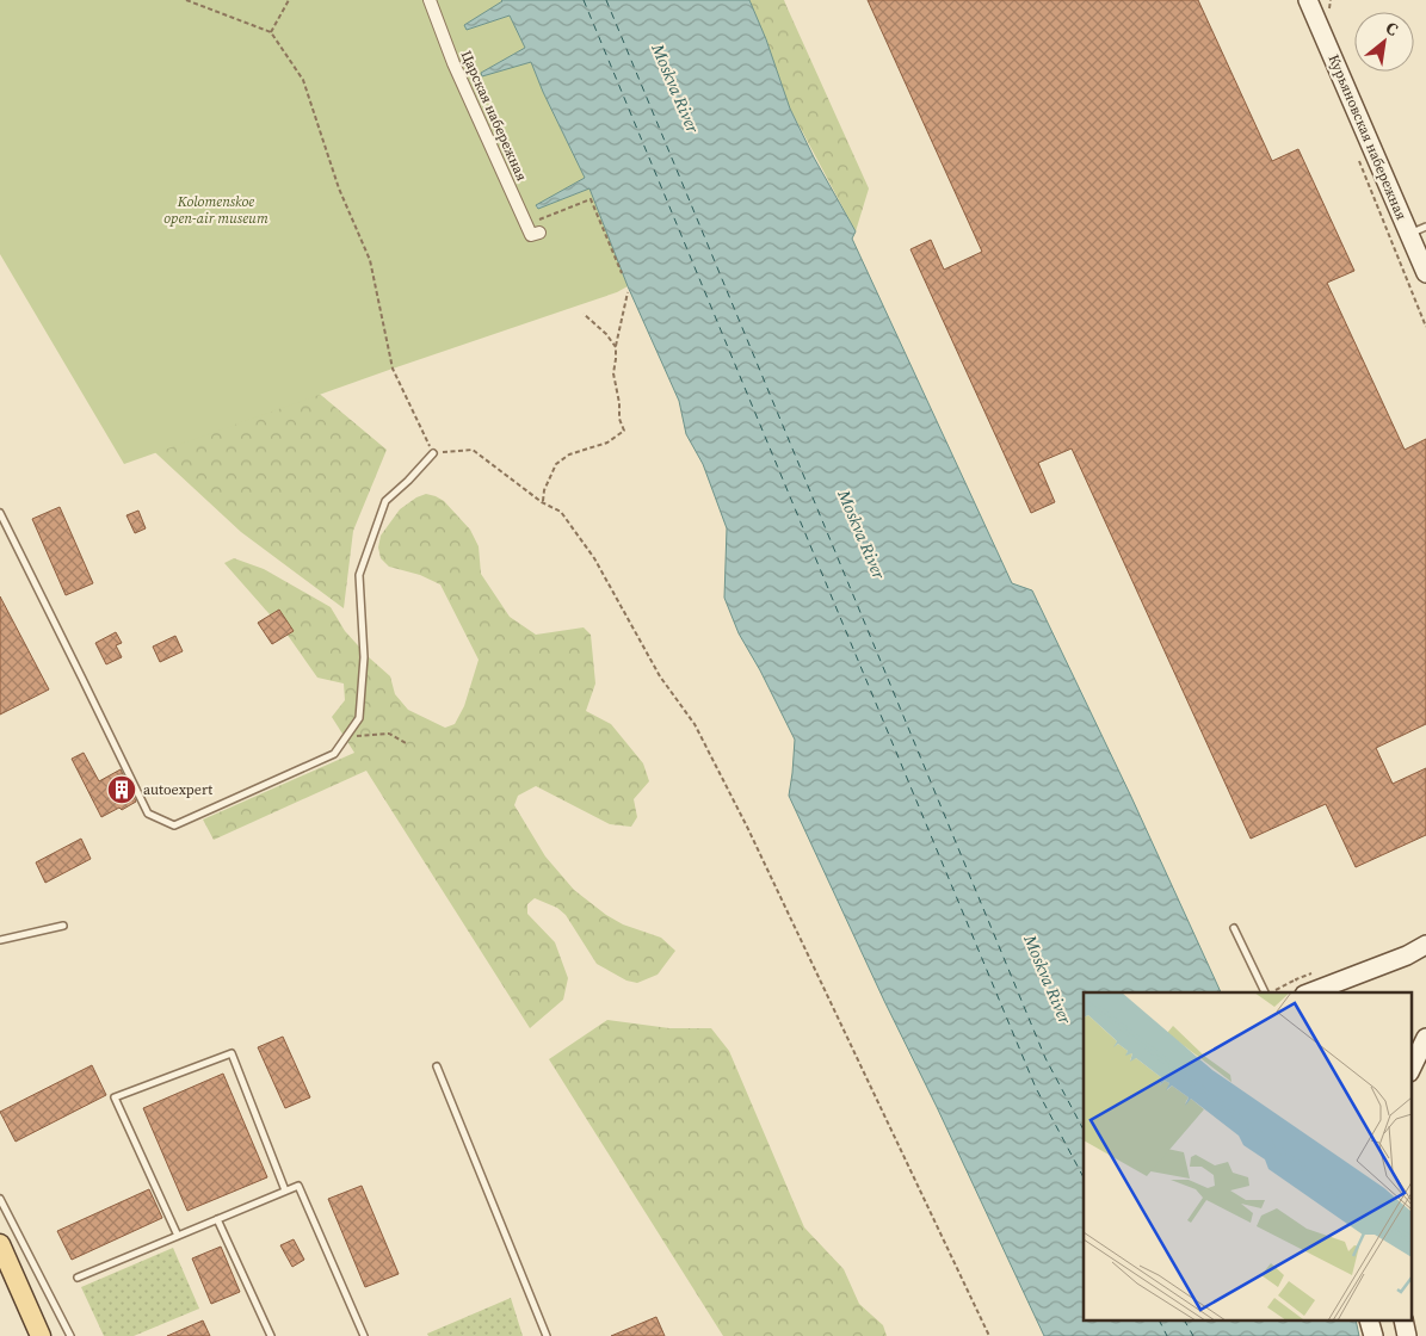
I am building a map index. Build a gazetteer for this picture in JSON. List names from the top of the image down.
{
  "streets": {
    "street": ["Царская набережная", "Курьяновская набережная"]
  },
  "water": ["Moskva River"],
  "parks": ["Kolomenskoe open-air museum"],
  "places": {
    "building": ["autoexpert"]
  },
  "north": "top right"
}
